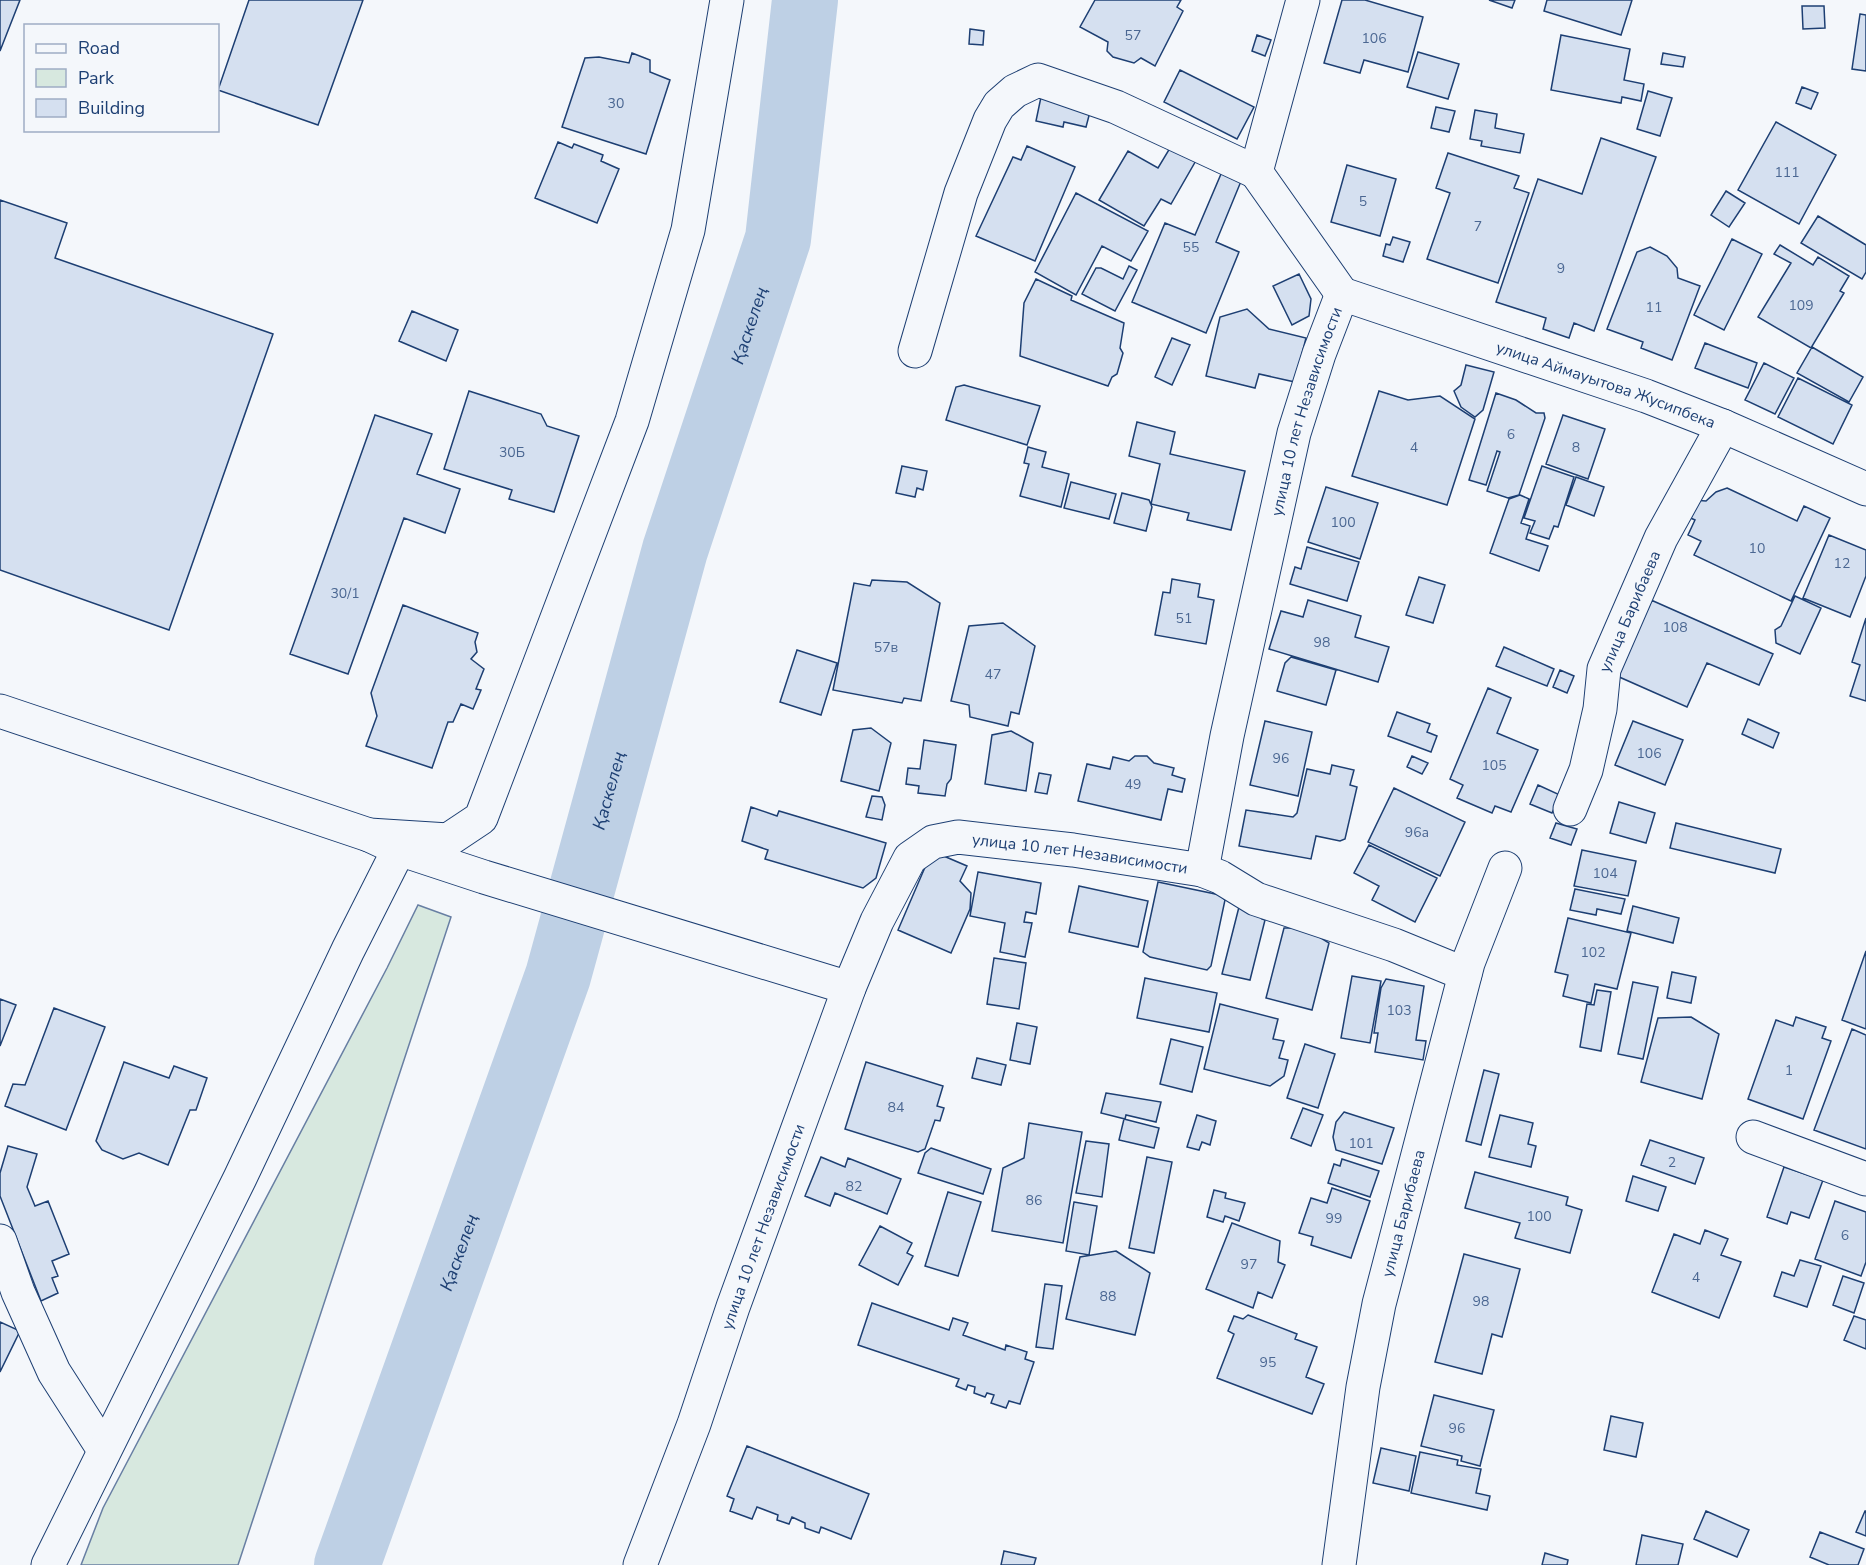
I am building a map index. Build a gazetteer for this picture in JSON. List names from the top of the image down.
{
  "streets": {
    "street": ["улица Аймауытова Жусипбека", "улица 10 лет Независимости", "улица Барибаева"]
  },
  "crossings": [
    ["улица Аймауытова Жусипбека", "улица 10 лет Независимости"],
    ["улица Аймауытова Жусипбека", "улица Барибаева"]
  ],
  "water": ["Қаскелең"],
  "house_numbers": [
    "57",
    "106",
    "30",
    "111",
    "5",
    "7",
    "55",
    "9",
    "109",
    "11",
    "6",
    "4",
    "8",
    "30Б",
    "100",
    "10",
    "12",
    "30/1",
    "51",
    "108",
    "98",
    "57в",
    "47",
    "106",
    "96",
    "105",
    "49",
    "96а",
    "104",
    "102",
    "103",
    "1",
    "84",
    "101",
    "2",
    "82",
    "86",
    "100",
    "99",
    "6",
    "97",
    "4",
    "88",
    "98",
    "95",
    "96"
  ],
  "legend": ["Road", "Park", "Building"]
}
